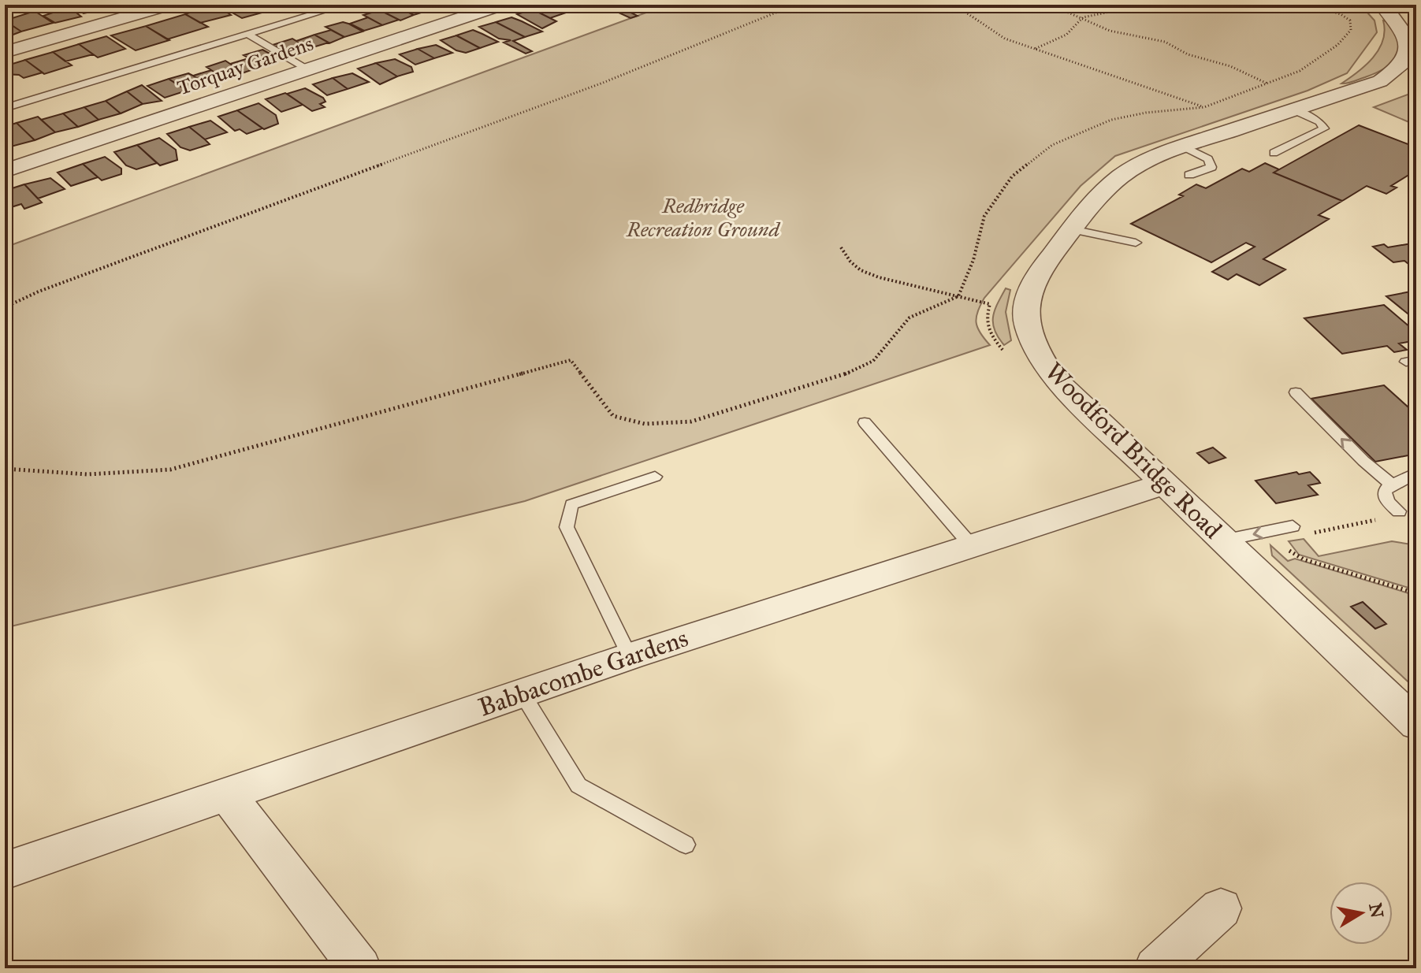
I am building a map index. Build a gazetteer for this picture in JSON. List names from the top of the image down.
{
  "streets": {
    "street": ["Torquay Gardens", "Woodford Bridge Road", "Babbacombe Gardens"]
  },
  "crossings": [
    ["Woodford Bridge Road", "Babbacombe Gardens"]
  ],
  "parks": ["Redbridge Recreation Ground"],
  "north": "right"
}
